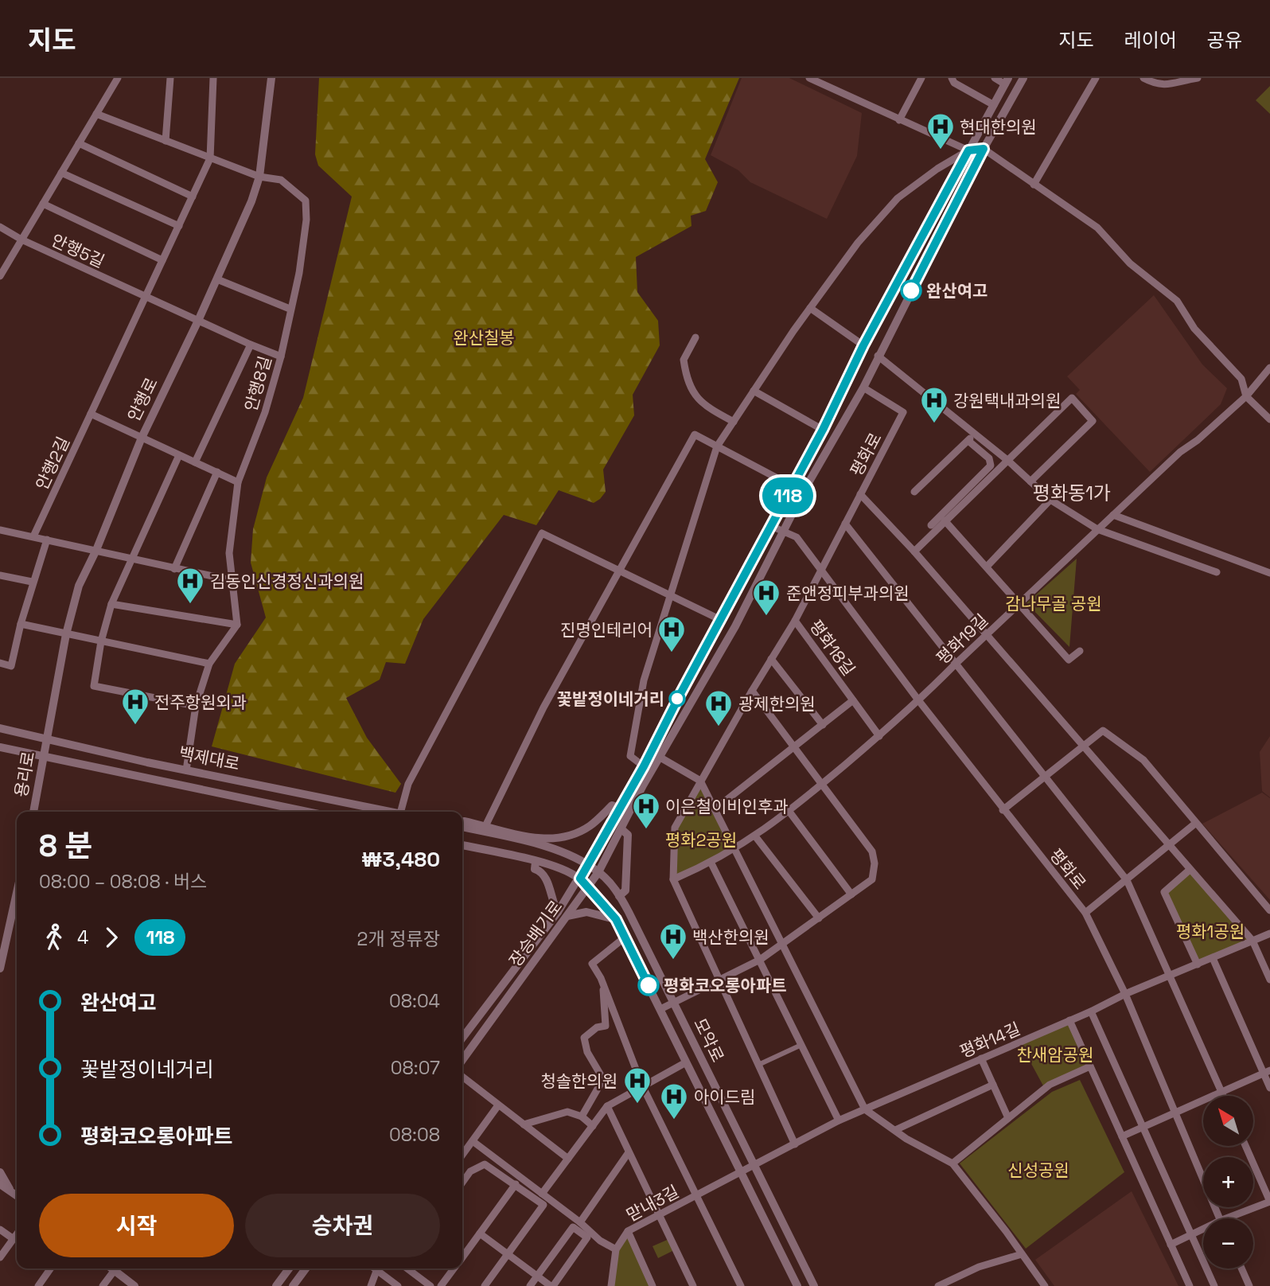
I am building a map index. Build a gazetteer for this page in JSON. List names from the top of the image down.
{
  "streets": {
    "street": [
      "안행5길",
      "안행8길",
      "안행로",
      "평화로",
      "안행2길",
      "평화19길",
      "평화18길",
      "백제대로",
      "용리로",
      "장승배기로",
      "모악로",
      "평화14길",
      "맏내3길"
    ]
  },
  "crossings": [
    ["안행5길", "안행8길"],
    ["안행5길", "안행로"],
    ["안행5길", "안행2길"],
    ["안행8길", "안행로"],
    ["안행로", "백제대로"],
    ["안행로", "용리로"],
    ["평화로", "평화19길"],
    ["평화로", "평화18길"],
    ["평화로", "장승배기로"],
    ["평화로", "평화14길"],
    ["백제대로", "용리로"],
    ["장승배기로", "모악로"],
    ["모악로", "평화14길"],
    ["모악로", "맏내3길"],
    ["평화14길", "맏내3길"]
  ],
  "districts": ["평화동1가"],
  "parks": [
    "완산칠봉",
    "감나무골 공원",
    "평화2공원",
    "평화1공원",
    "찬새암공원",
    "신성공원"
  ],
  "places": {
    "hospital": [
      "현대한의원",
      "강원택내과의원",
      "김동인신경정신과의원",
      "준앤정피부과의원",
      "진명인테리어",
      "전주항원외과",
      "광제한의원",
      "이은철이비인후과",
      "백산한의원",
      "청솔한의원",
      "아이드림"
    ],
    "other": ["완산여고", "꽃밭정이네거리", "평화코오롱아파트"]
  },
  "lines": ["bus line 118"],
  "north": "top left",
  "page": {
    "header": "지도",
    "nav": ["지도", "레이어", "공유"],
    "on_map": "118",
    "heading": ["8 분", "08:00 – 08:08 · 버스", "₩3,480"],
    "legs": ["4", "118", "2개 정류장"],
    "list": [
      {
        "name": "완산여고",
        "value": "08:04"
      },
      {
        "name": "꽃밭정이네거리",
        "value": "08:07"
      },
      {
        "name": "평화코오롱아파트",
        "value": "08:08"
      }
    ],
    "map_buttons": ["+", "−"],
    "buttons": ["시작", "승차권"]
  }
}
